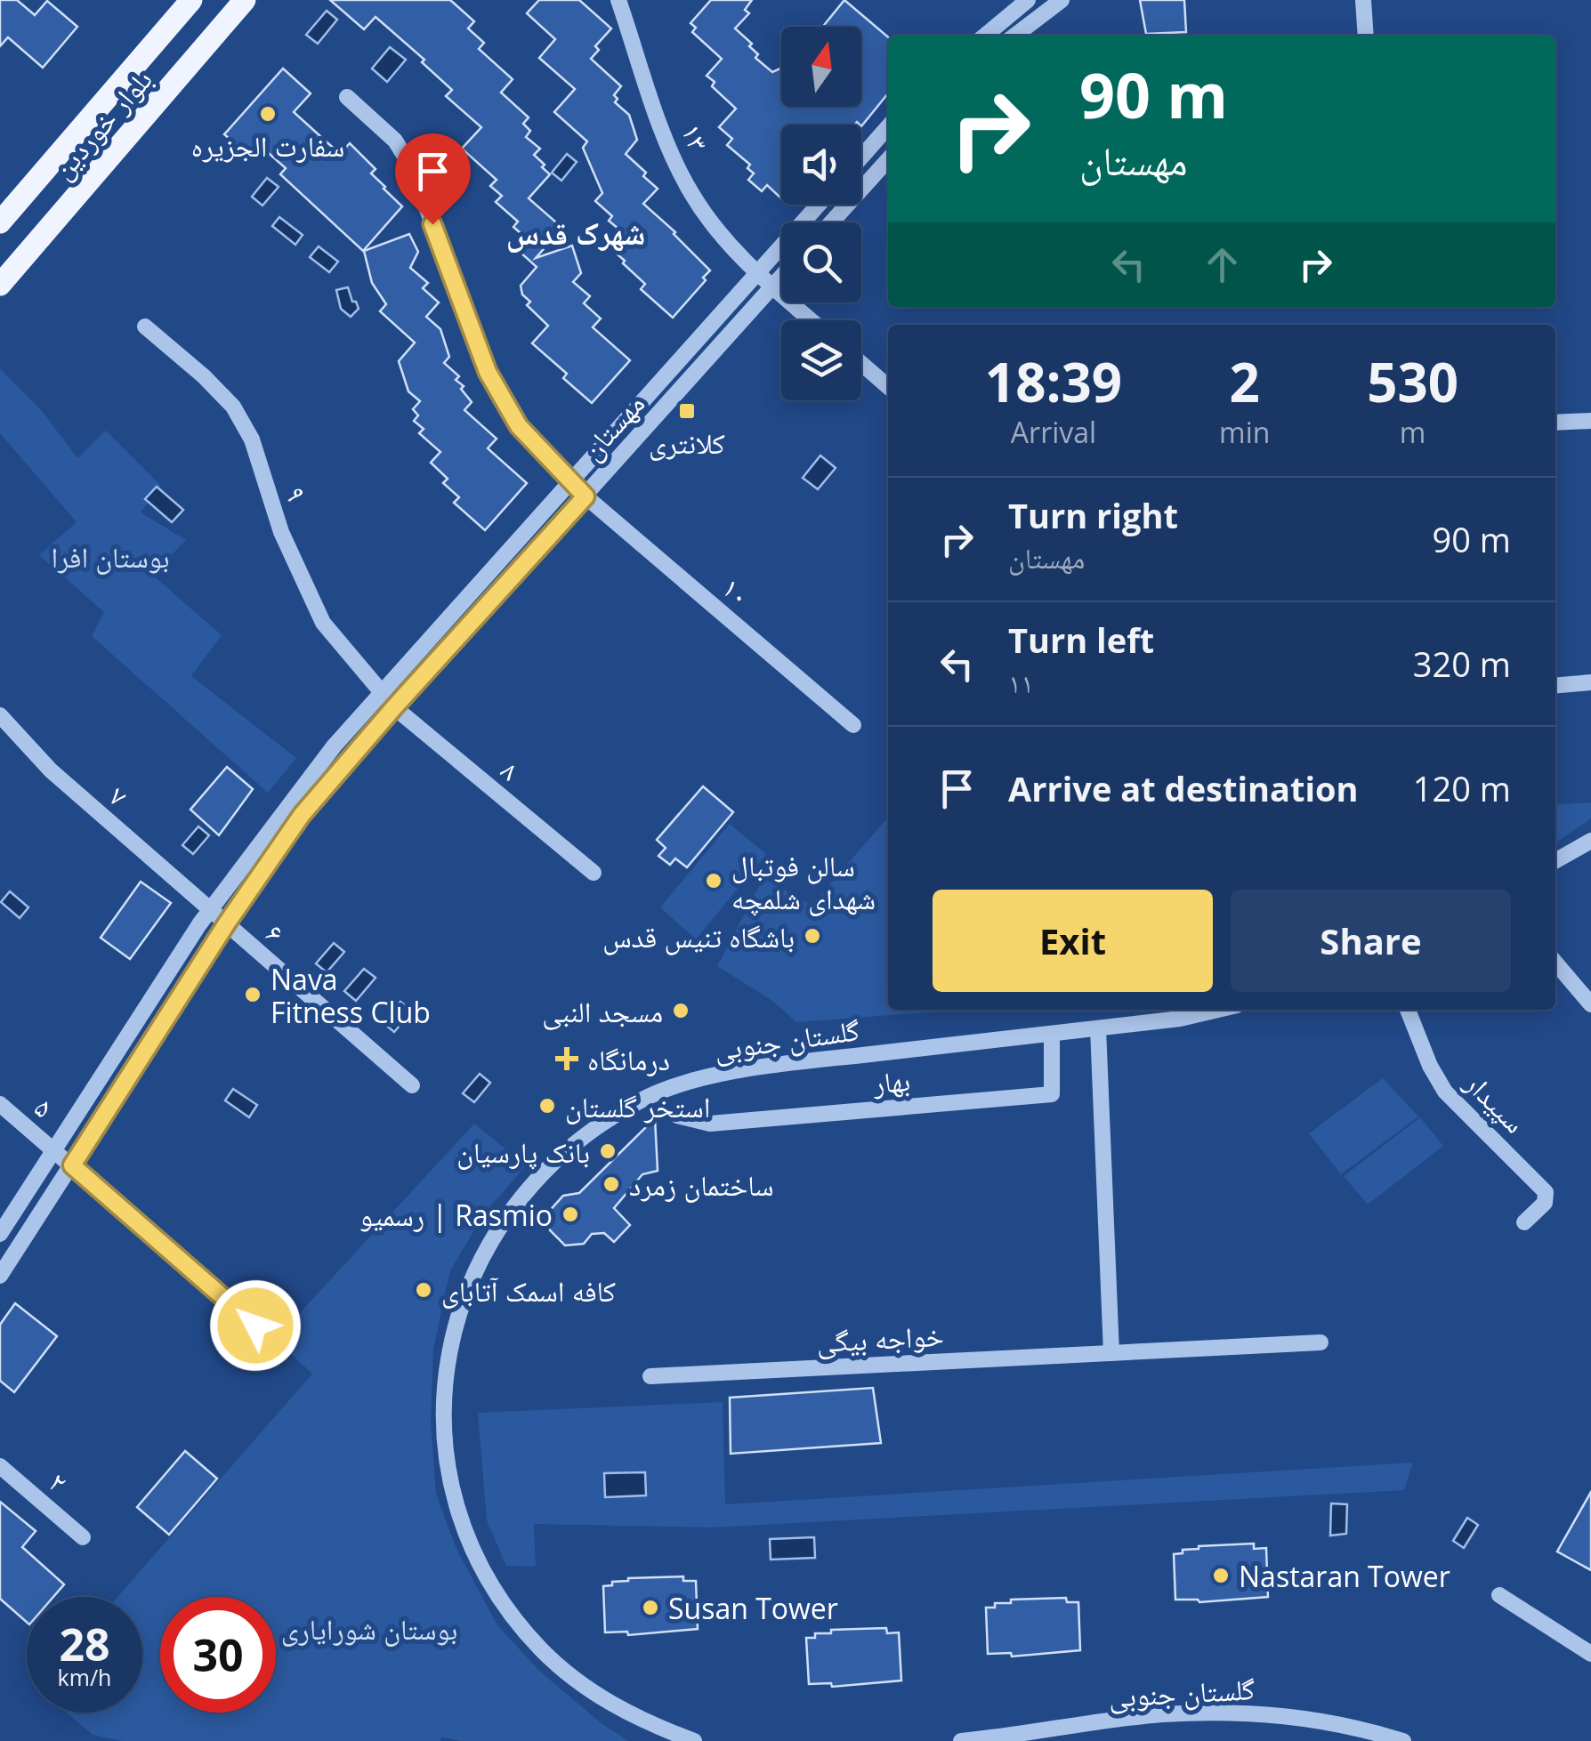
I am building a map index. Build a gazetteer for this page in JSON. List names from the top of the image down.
{
  "streets": {
    "main road": ["بلوار خوردین"],
    "street": [
      "۱۳",
      "مهستان",
      "۹",
      "۱۰",
      "۸",
      "۷",
      "۶",
      "گلستان جنوبی",
      "بهار",
      "سپیدار",
      "۵",
      "خواجه بیگی",
      "۲"
    ]
  },
  "crossings": [
    ["۱۳", "مهستان"],
    ["مهستان", "۹"],
    ["مهستان", "۱۰"],
    ["مهستان", "۸"],
    ["مهستان", "۷"],
    ["مهستان", "۶"],
    ["مهستان", "۵"],
    ["۹", "۸"],
    ["۷", "۶"],
    ["گلستان جنوبی", "بهار"]
  ],
  "districts": ["شهرک قدس"],
  "parks": ["بوستان افرا", "بوستان شورایاری"],
  "places": {
    "other": [
      "سفارت الجزیره",
      "سالن فوتبال شهدای شلمچه",
      "باشگاه تنیس قدس",
      "Nava Fitness Club",
      "مسجد النبی",
      "استخر گلستان",
      "بانک پارسیان",
      "ساختمان زمرد",
      "رسمیو | Rasmio",
      "کافه اسمک آتابای",
      "Nastaran Tower",
      "Susan Tower"
    ],
    "transit": ["کلانتری"],
    "health": ["درمانگاه"]
  },
  "north": "top",
  "page": {
    "turn": ["90 m", "مهستان"],
    "eta": [
      "18:39",
      "Arrival",
      "2",
      "min",
      "530",
      "m"
    ],
    "list": [
      {
        "name": "Turn right",
        "note": "مهستان",
        "value": "90 m"
      },
      {
        "name": "Turn left",
        "note": "۱۱",
        "value": "320 m"
      },
      {
        "name": "Arrive at destination",
        "value": "120 m"
      }
    ],
    "buttons": ["Exit", "Share"],
    "speed": "28 km/h",
    "limit": "30"
  }
}
